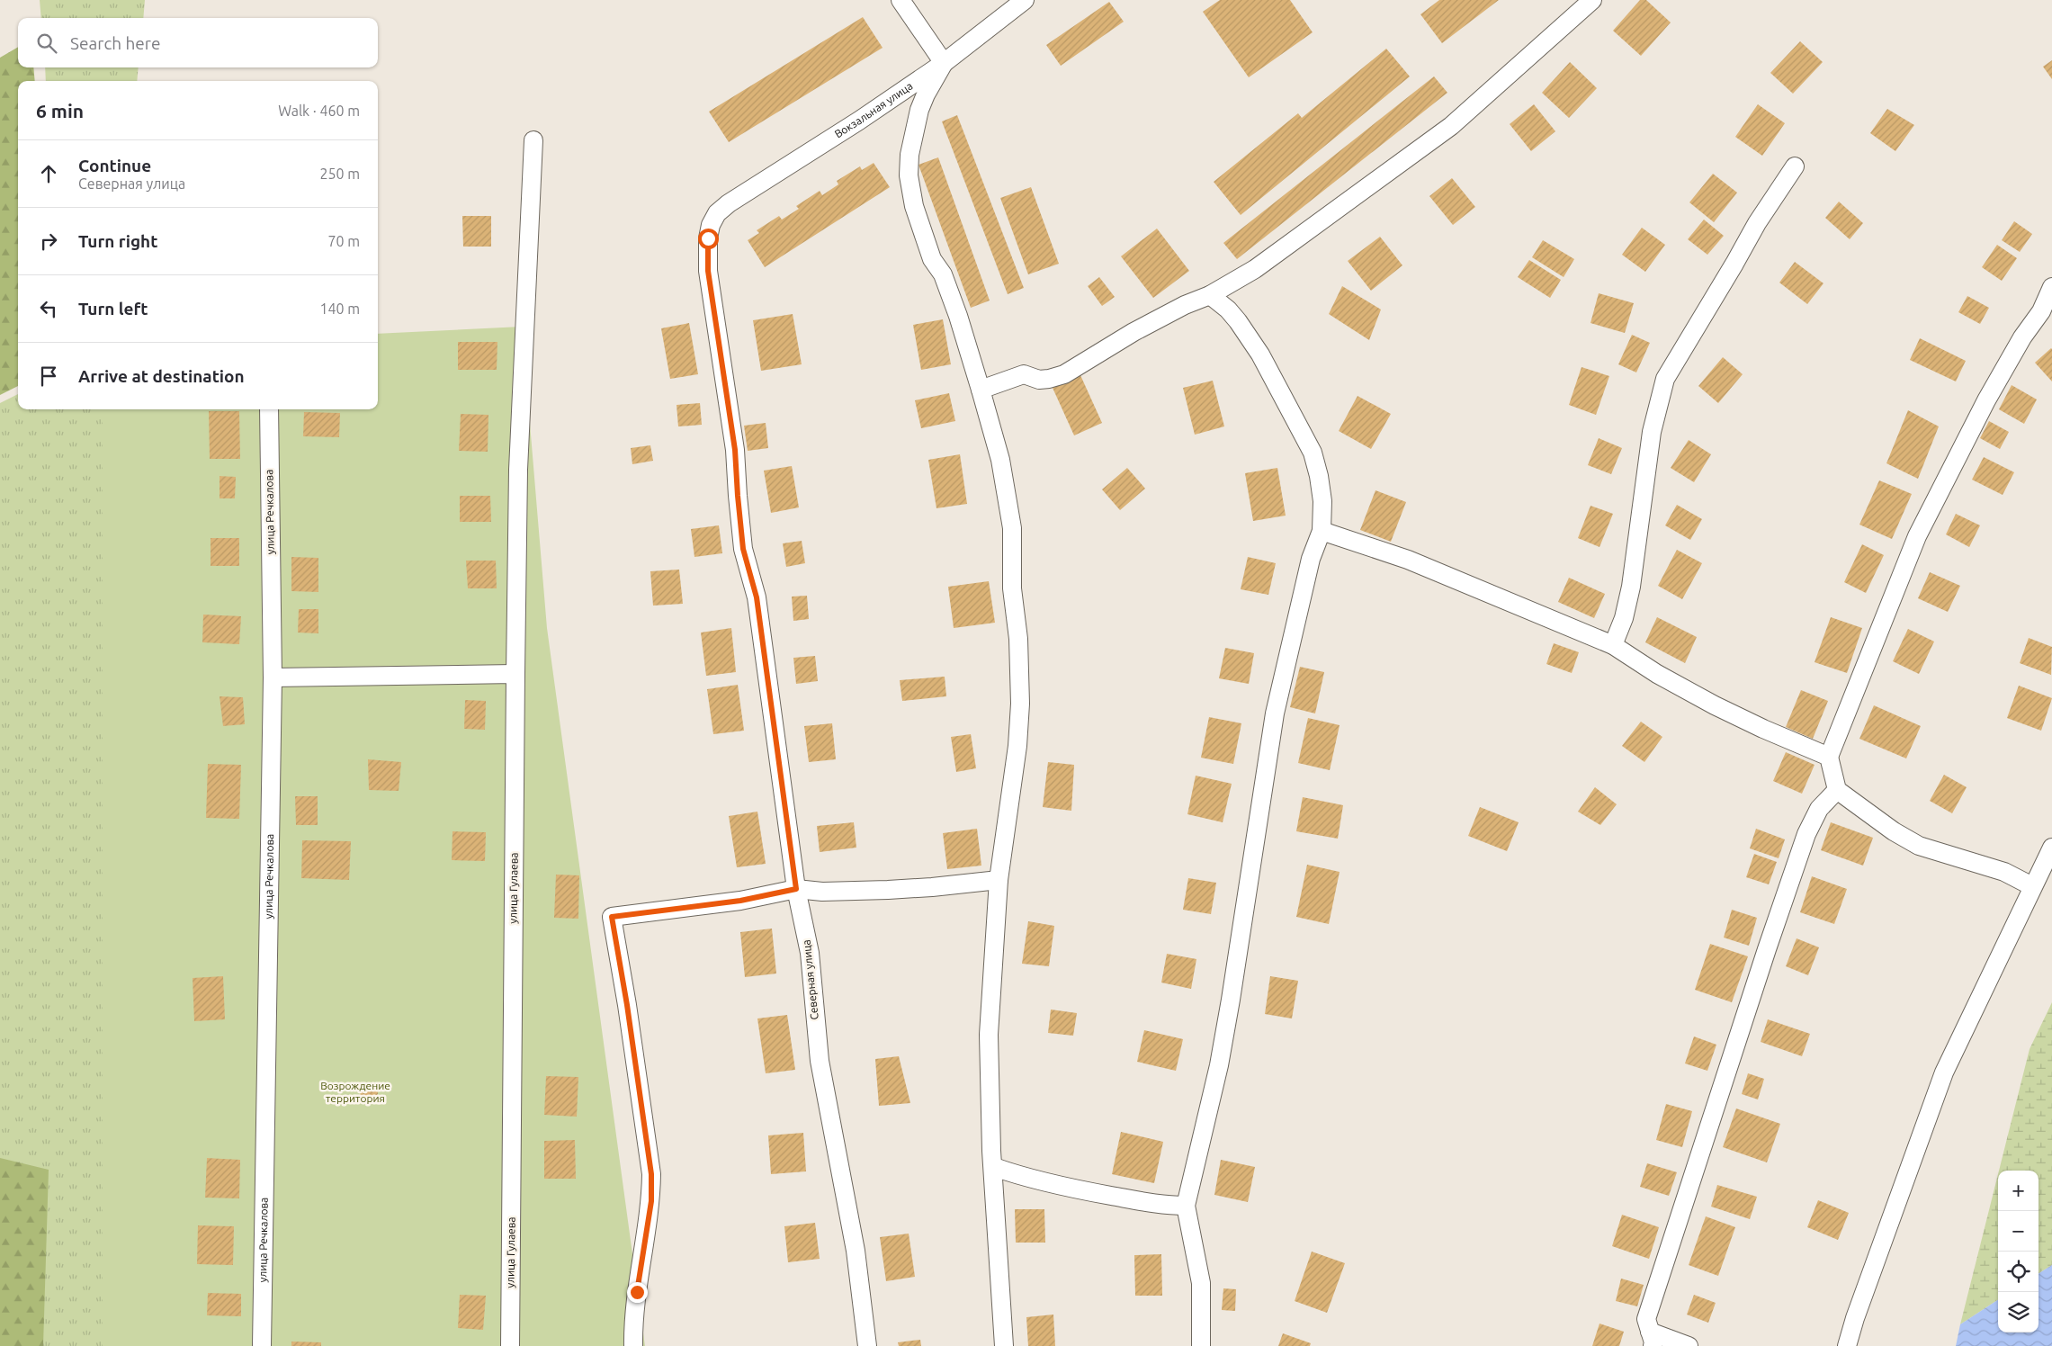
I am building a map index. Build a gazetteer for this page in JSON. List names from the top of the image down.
{
  "streets": {
    "street": [
      "Вокзальная улица",
      "улица Речкалова",
      "улица Гулаева",
      "Северная улица"
    ]
  },
  "crossings": [
    ["Вокзальная улица", "Северная улица"]
  ],
  "parks": ["Возрождение территория"],
  "page": {
    "search": "Search here",
    "heading": ["6 min", "Walk · 460 m"],
    "list": [
      ["Continue", "Северная улица", "250 m"],
      ["Turn right", "70 m"],
      ["Turn left", "140 m"],
      "Arrive at destination"
    ],
    "map_buttons": ["+", "−"]
  }
}
